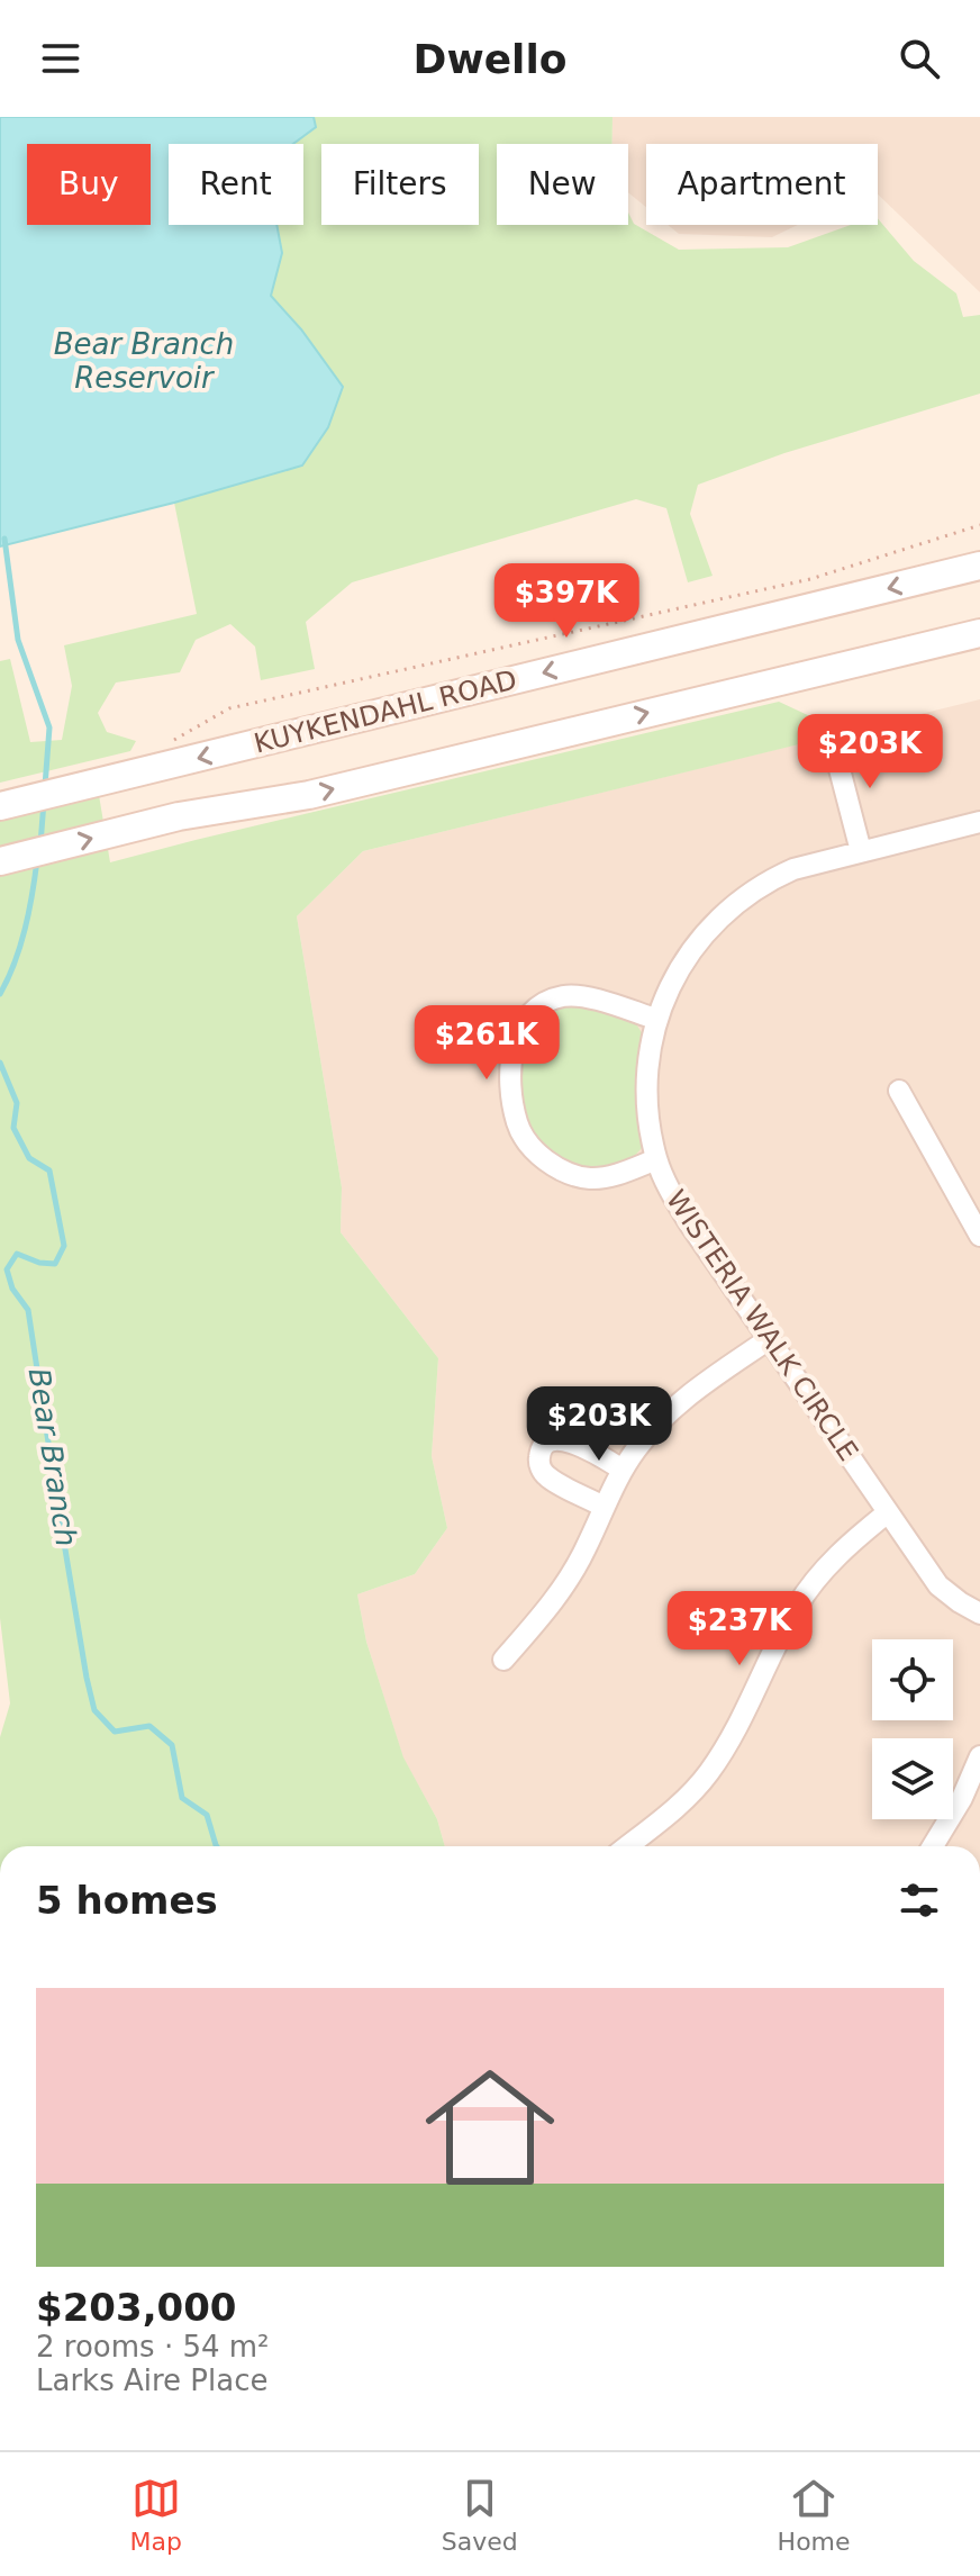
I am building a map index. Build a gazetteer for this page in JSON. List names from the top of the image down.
{
  "streets": {
    "main road": ["KUYKENDAHL ROAD"],
    "street": ["WISTERIA WALK CIRCLE"]
  },
  "water": ["Bear Branch Reservoir", "Bear Branch"],
  "page": {
    "header": "Dwello",
    "chip": [
      "Buy",
      "Rent",
      "Filters",
      "New",
      "Apartment"
    ],
    "price": [
      "$397K",
      "$203K",
      "$261K",
      "$203K",
      "$237K"
    ],
    "heading": "5 homes",
    "list": [
      {
        "name": "$203,000",
        "note": "2 rooms · 54 m² · Larks Aire Place"
      }
    ],
    "tabs": ["Map", "Saved", "Home"]
  }
}
